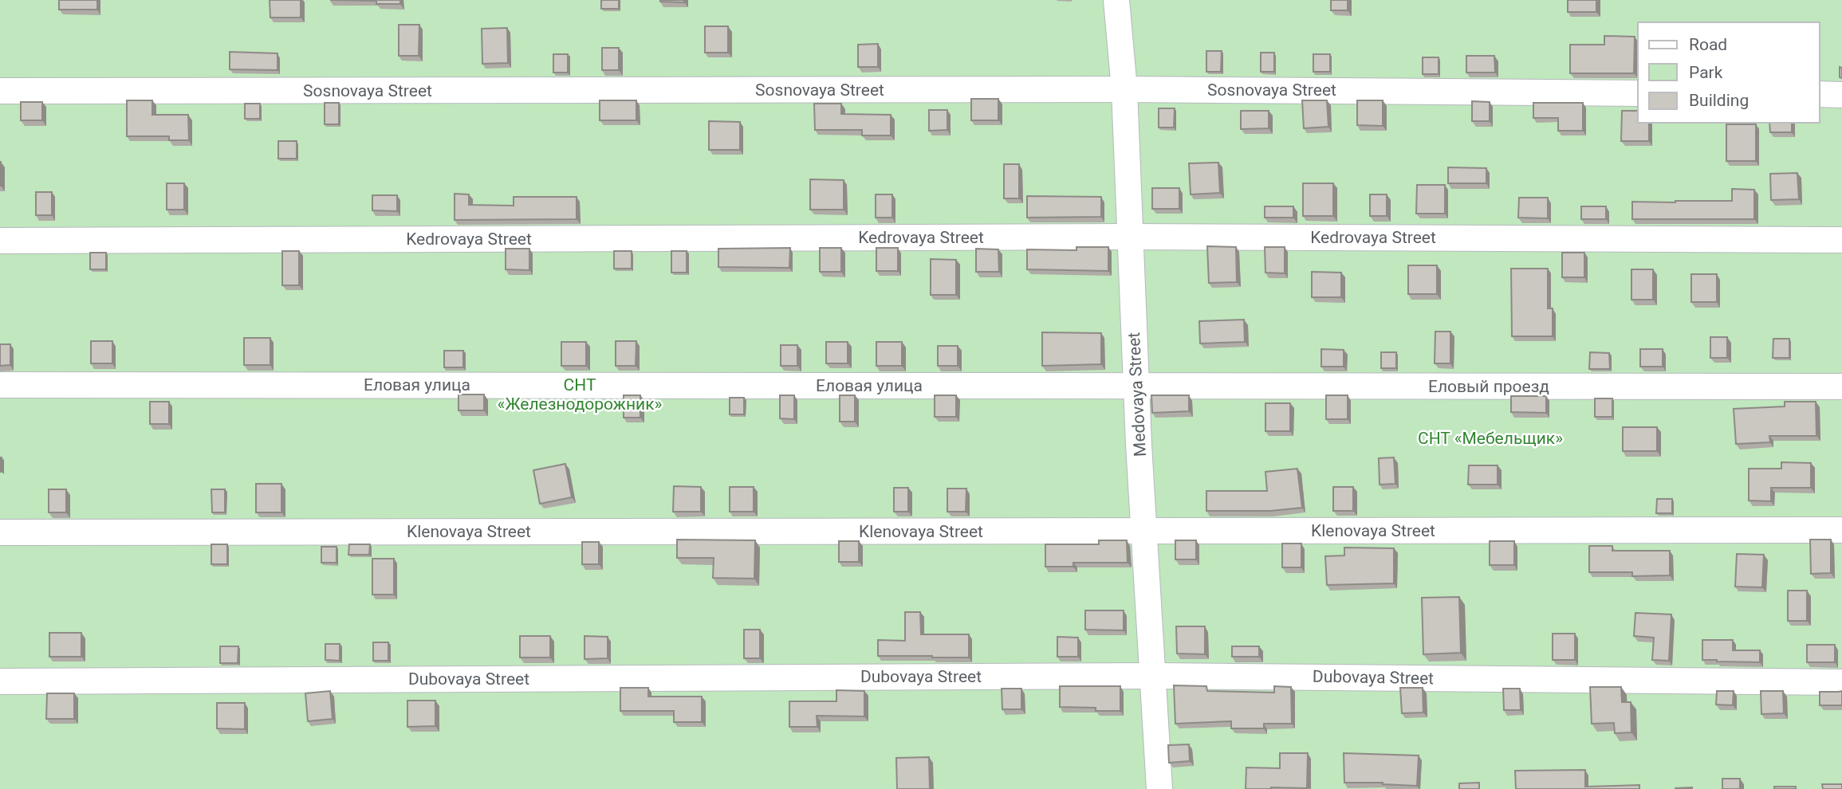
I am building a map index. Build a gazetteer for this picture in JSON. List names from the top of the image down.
{
  "streets": {
    "street": [
      "Sosnovaya Street",
      "Kedrovaya Street",
      "Еловая улица",
      "Еловый проезд",
      "Medovaya Street",
      "Klenovaya Street",
      "Dubovaya Street"
    ]
  },
  "crossings": [
    ["Sosnovaya Street", "Medovaya Street"],
    ["Kedrovaya Street", "Medovaya Street"],
    ["Еловая улица", "Еловый проезд"],
    ["Еловая улица", "Medovaya Street"],
    ["Еловый проезд", "Medovaya Street"],
    ["Medovaya Street", "Klenovaya Street"],
    ["Medovaya Street", "Dubovaya Street"]
  ],
  "parks": ["СНТ «Железнодорожник»", "СНТ «Мебельщик»"],
  "legend": ["Road", "Park", "Building"]
}
